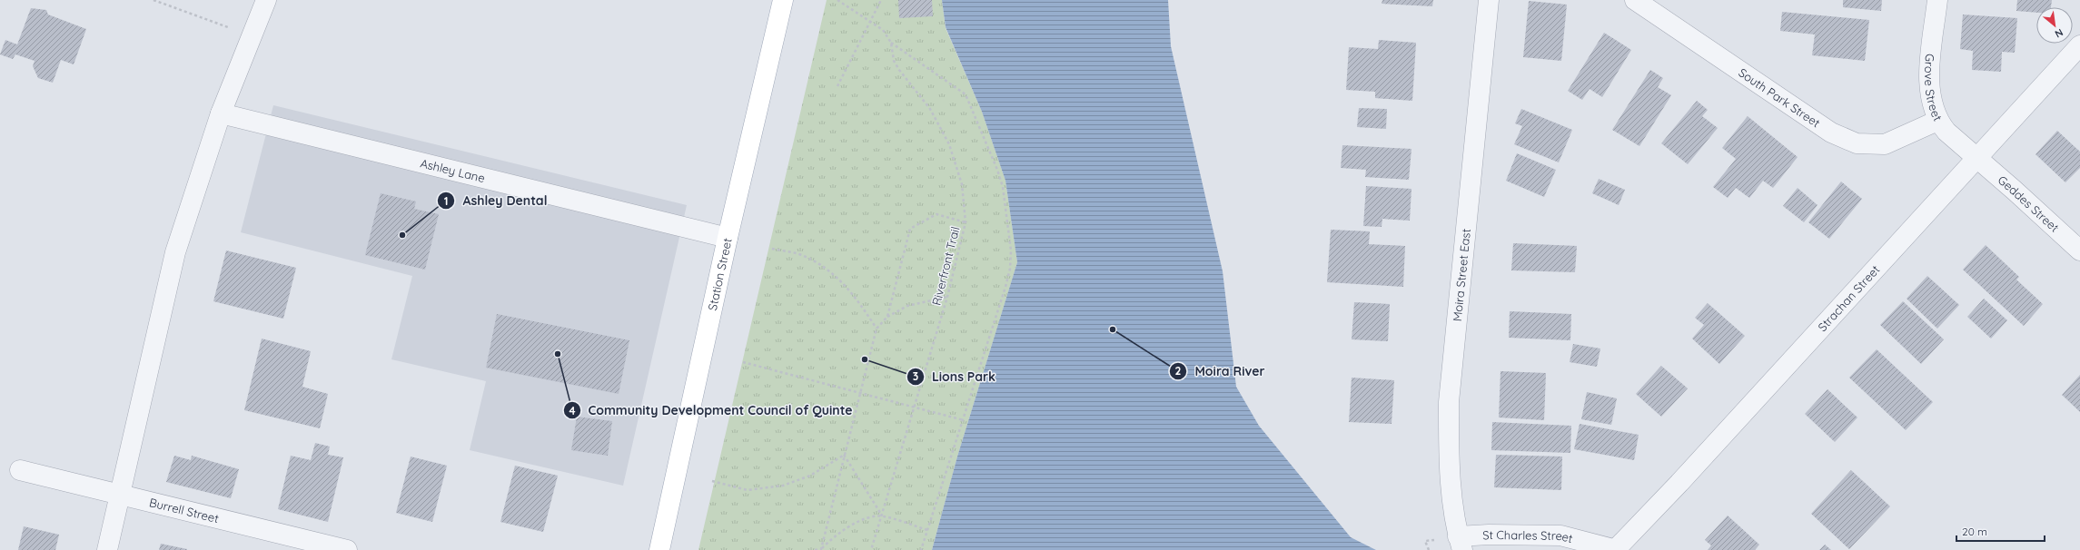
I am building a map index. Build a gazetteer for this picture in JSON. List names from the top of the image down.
{
  "streets": {
    "main road": ["Station Street"],
    "street": [
      "Grove Street",
      "South Park Street",
      "Ashley Lane",
      "Geddes Street",
      "Moira Street East",
      "Strachan Street",
      "Burrell Street",
      "St Charles Street"
    ],
    "path": ["Riverfront Trail"]
  },
  "crossings": [
    ["Grove Street", "South Park Street"],
    ["Grove Street", "Geddes Street"],
    ["Grove Street", "Strachan Street"],
    ["Ashley Lane", "Station Street"],
    ["Geddes Street", "Strachan Street"],
    ["Moira Street East", "St Charles Street"],
    ["Strachan Street", "St Charles Street"]
  ],
  "places": [
    "Ashley Dental",
    "Moira River",
    "Community Development Council of Quinte",
    "Lions Park"
  ],
  "scale_bar": "20 m",
  "north": "bottom right"
}
